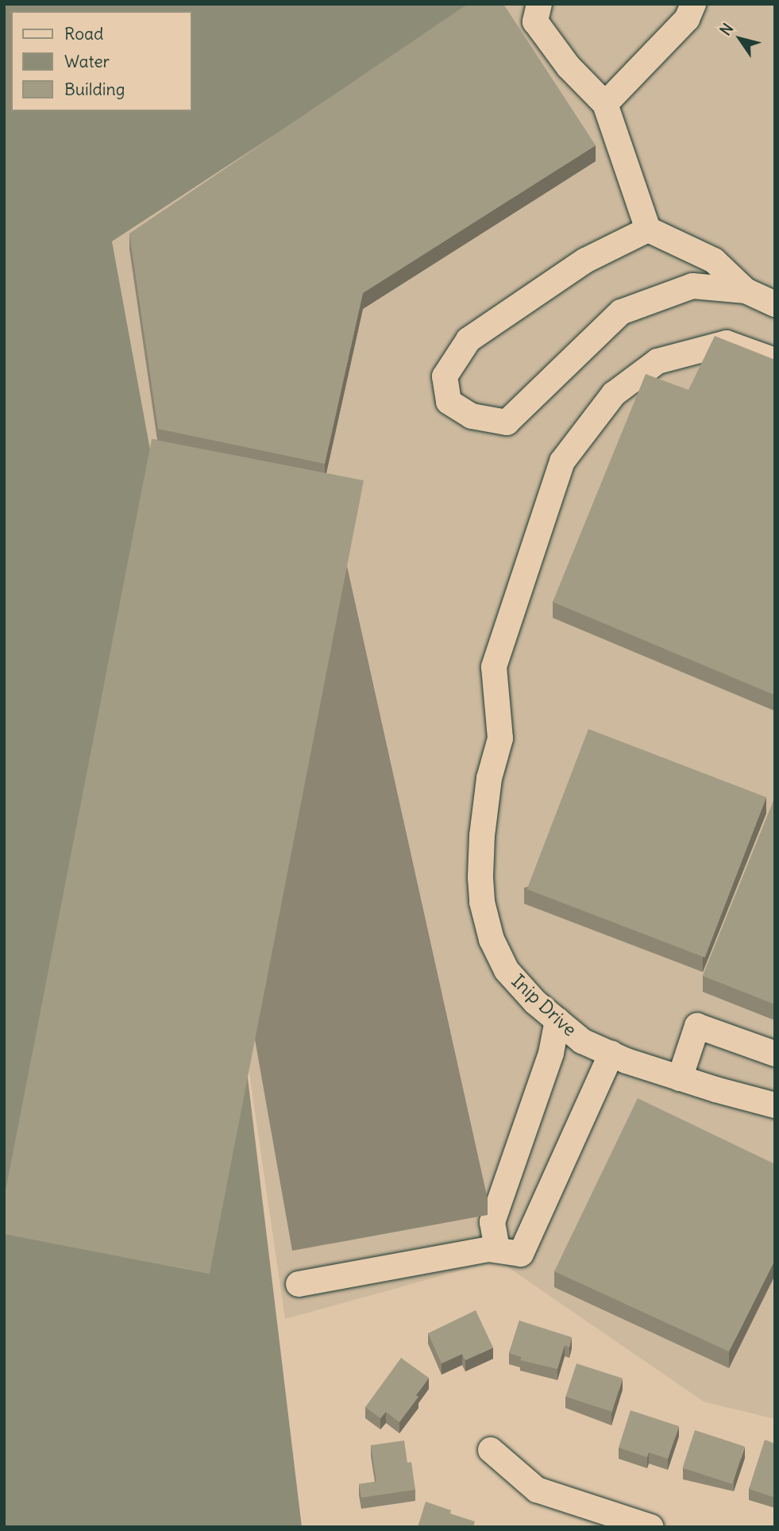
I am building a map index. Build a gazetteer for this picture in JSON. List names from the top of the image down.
{
  "streets": {
    "street": ["Inip Drive"]
  },
  "legend": ["Road", "Water", "Building"],
  "north": "top left"
}
